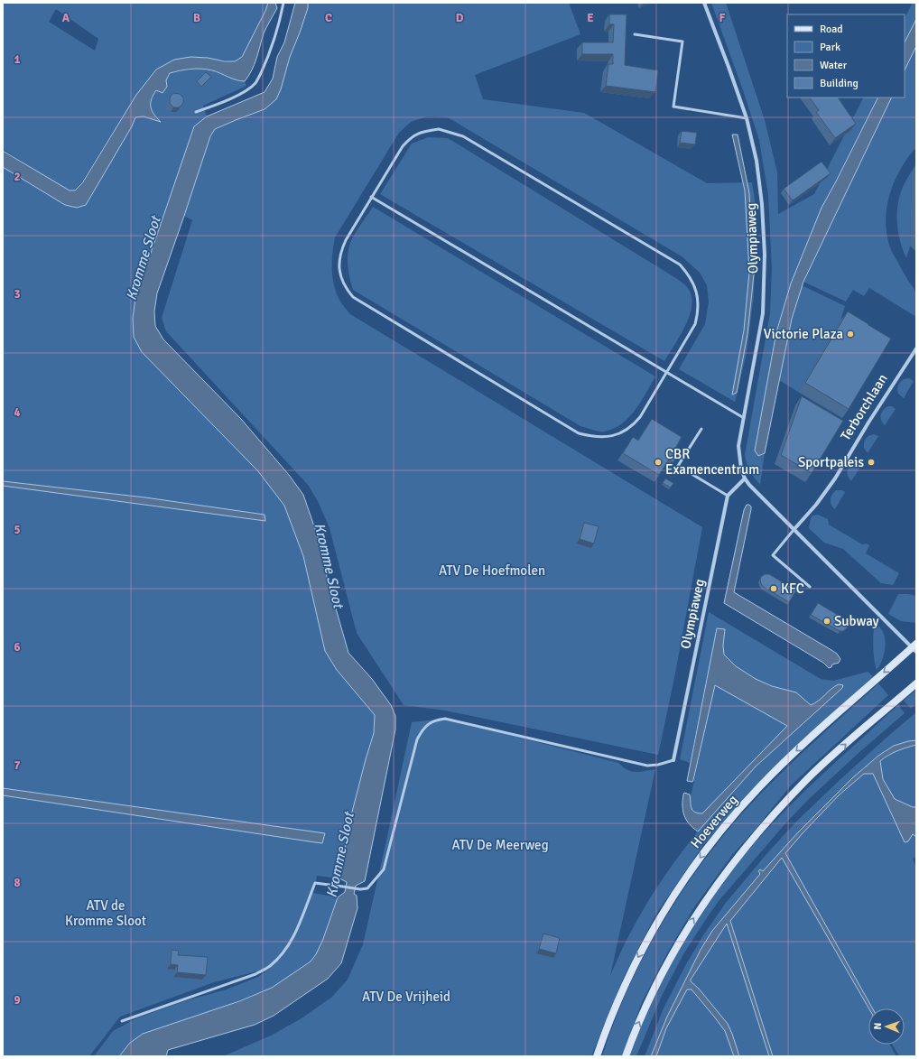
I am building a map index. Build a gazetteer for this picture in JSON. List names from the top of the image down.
{
  "streets": {
    "main road": ["Hoeverweg"],
    "street": ["Olympiaweg", "Terborchlaan"]
  },
  "crossings": [
    ["Olympiaweg", "Terborchlaan"],
    ["Olympiaweg", "Hoeverweg"]
  ],
  "water": ["Kromme Sloot"],
  "parks": [
    "ATV De Hoefmolen",
    "ATV De Meerweg",
    "ATV de Kromme Sloot",
    "ATV De Vrijheid"
  ],
  "places": [
    "Victorie Plaza",
    "CBR Examencentrum",
    "Sportpaleis",
    "KFC",
    "Subway"
  ],
  "legend": [
    "Road",
    "Park",
    "Water",
    "Building"
  ],
  "north": "left",
  "grid": {
    "columns": [
      "A",
      "B",
      "C",
      "D",
      "E",
      "F"
    ],
    "rows": [
      "1",
      "2",
      "3",
      "4",
      "5",
      "6",
      "7",
      "8",
      "9"
    ]
  }
}
